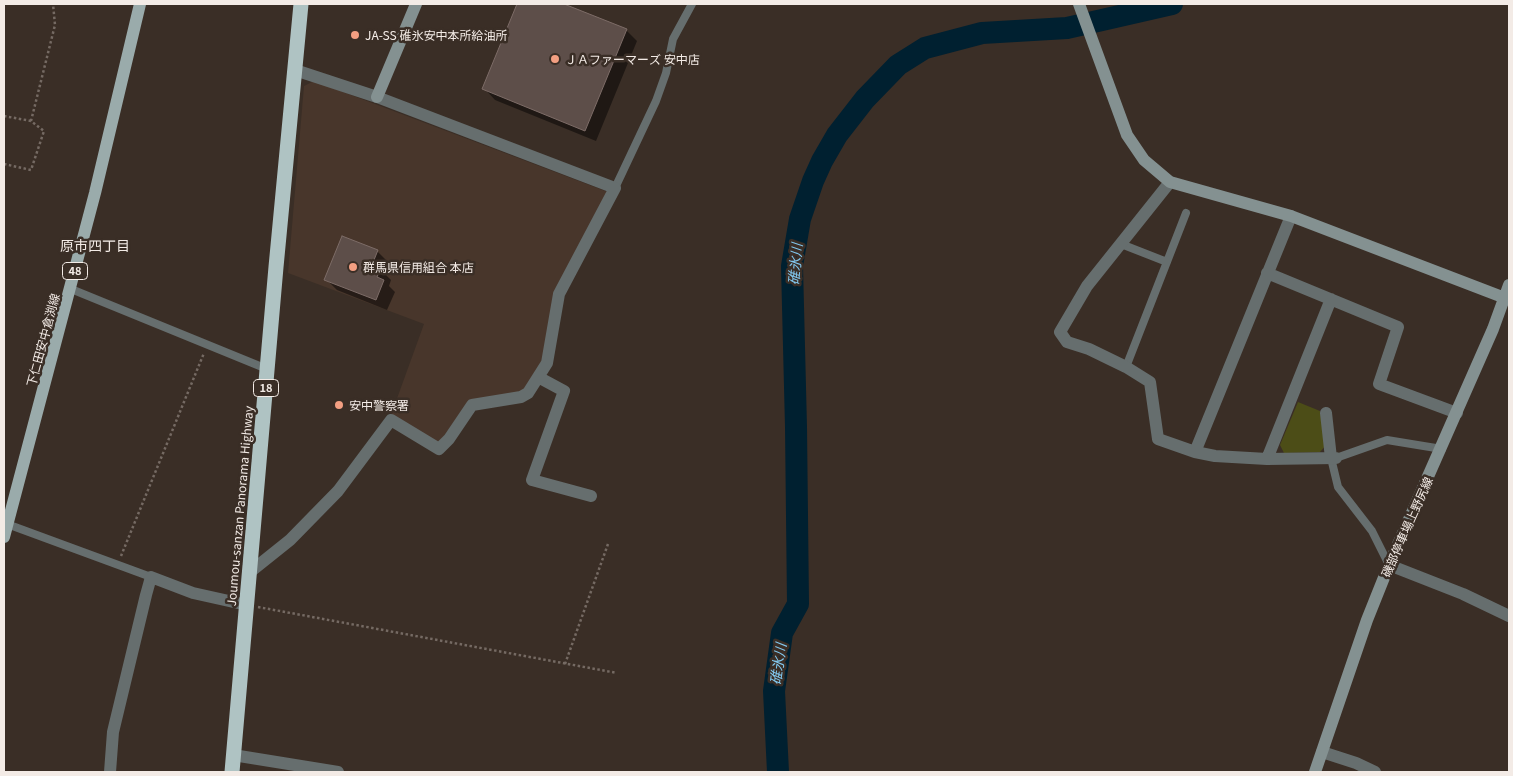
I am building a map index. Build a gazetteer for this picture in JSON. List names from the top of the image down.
{
  "streets": {
    "highway": ["18", "Joumou-sanzan Panorama Highway"],
    "main road": ["48", "下仁田安中倉渕線"],
    "street": ["磯部停車場上野尻線"]
  },
  "districts": ["原市四丁目"],
  "water": ["碓氷川"],
  "places": [
    "JA-SS 碓氷安中本所給油所",
    "ＪＡファーマーズ 安中店",
    "群馬県信用組合 本店",
    "安中警察署"
  ]
}
